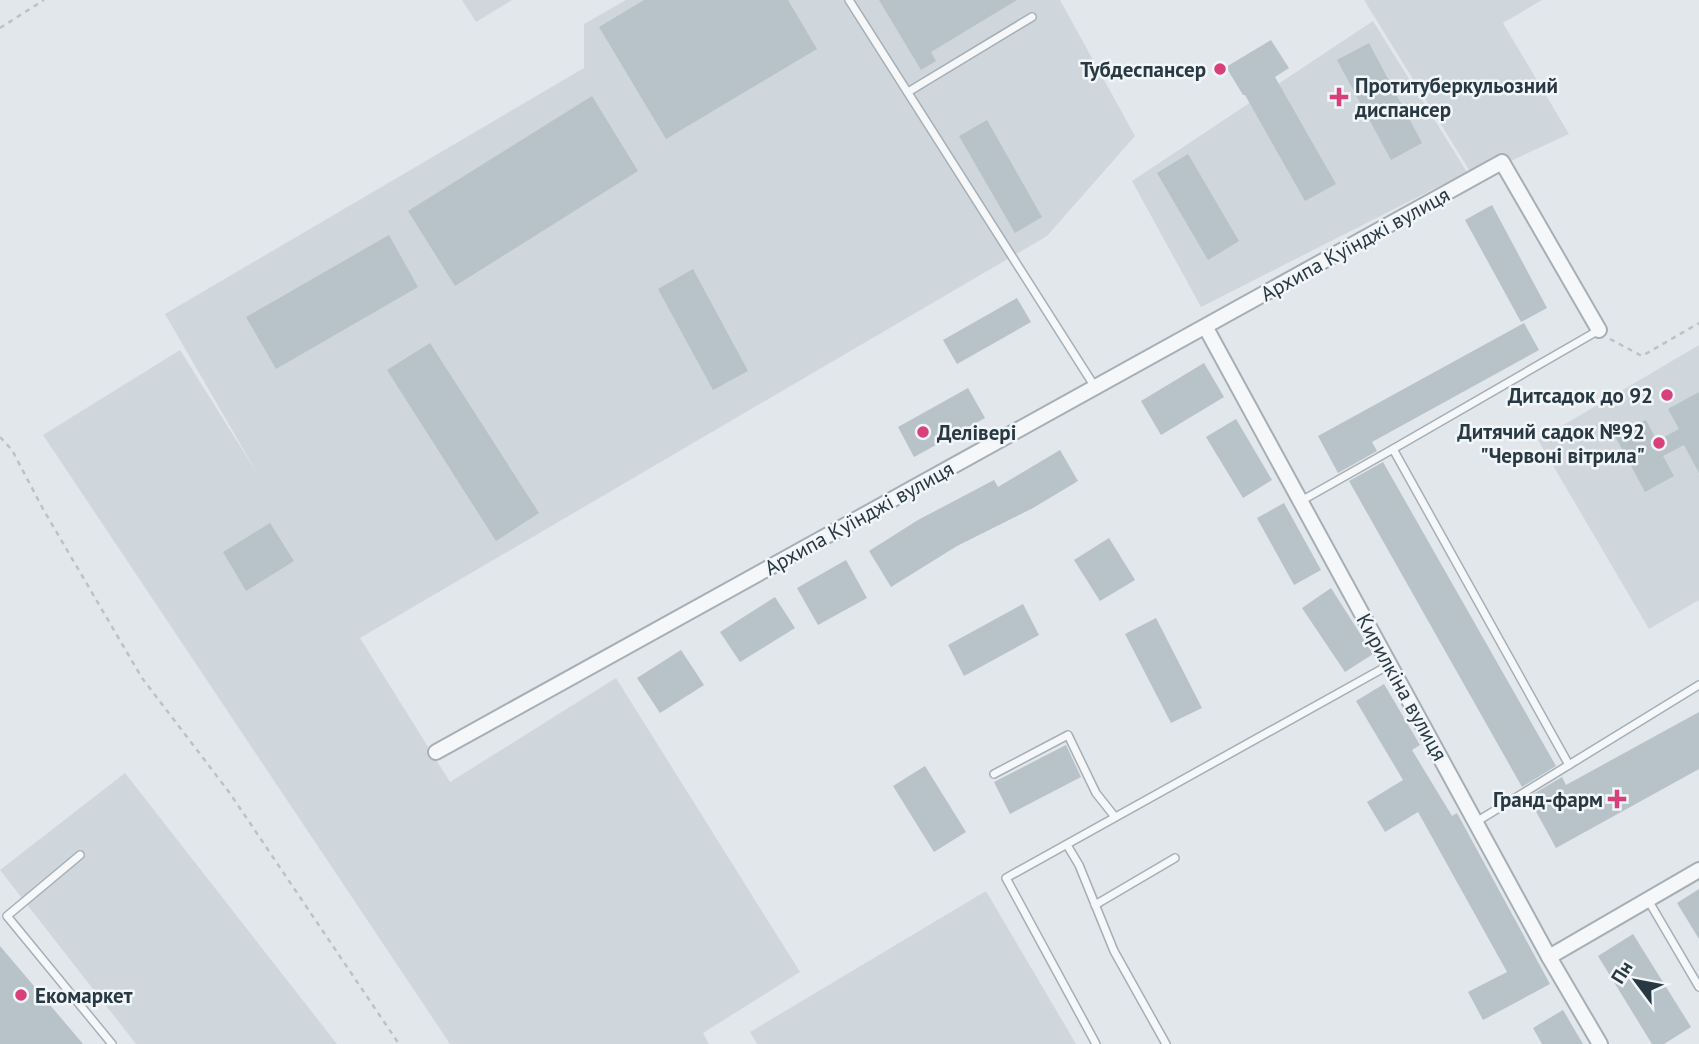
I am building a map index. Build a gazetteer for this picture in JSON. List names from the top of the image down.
{
  "streets": {
    "street": ["Архипа Куїнджі вулиця", "Кирилкіна вулиця"]
  },
  "crossings": [
    ["Архипа Куїнджі вулиця", "Кирилкіна вулиця"]
  ],
  "places": {
    "other": [
      "Тубдеспансер",
      "Дитсадок до 92",
      "Делівері",
      "Дитячий садок №92 \"Червонi вiтрила\"",
      "Екомаркет"
    ],
    "health": ["Протитуберкульозний диспансер", "Гранд-фарм"]
  },
  "north": "top left"
}
